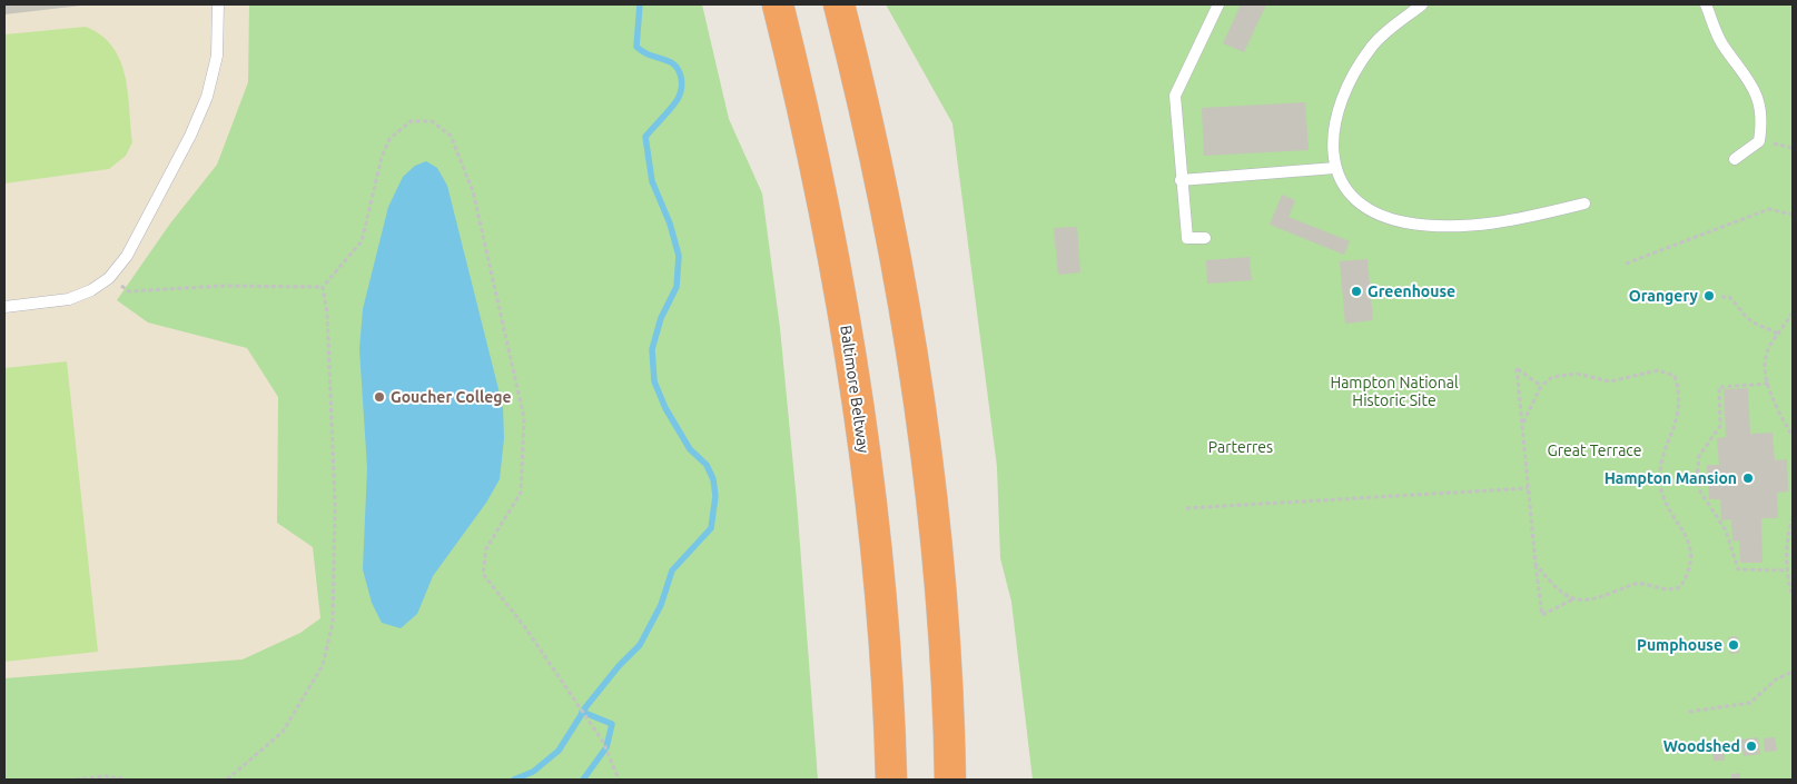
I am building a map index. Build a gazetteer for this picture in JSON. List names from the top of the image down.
{
  "streets": {
    "highway": ["Baltimore Beltway"]
  },
  "parks": ["Hampton National Historic Site", "Parterres", "Great Terrace"],
  "places": [
    "Greenhouse",
    "Orangery",
    "Goucher College",
    "Hampton Mansion",
    "Pumphouse",
    "Woodshed"
  ]
}
